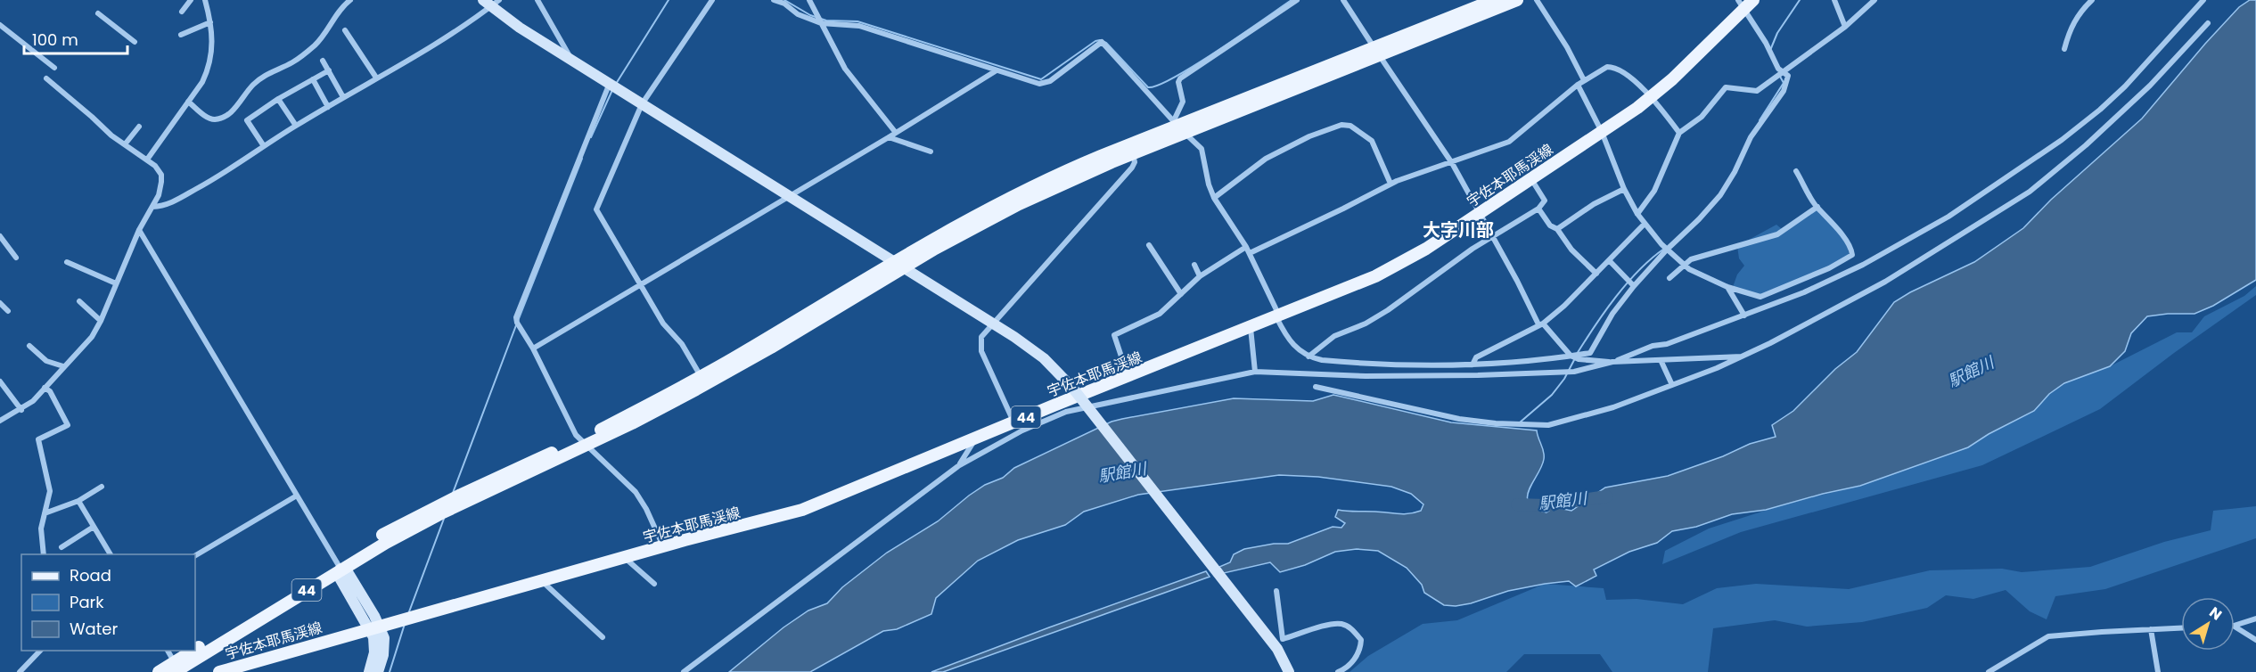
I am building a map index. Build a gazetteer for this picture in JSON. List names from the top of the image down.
{
  "streets": {
    "main road": ["宇佐本耶馬渓線", "44"]
  },
  "districts": ["大字川部"],
  "water": ["駅館川"],
  "legend": ["Road", "Park", "Water"],
  "scale_bar": "100 m",
  "north": "top right"
}
